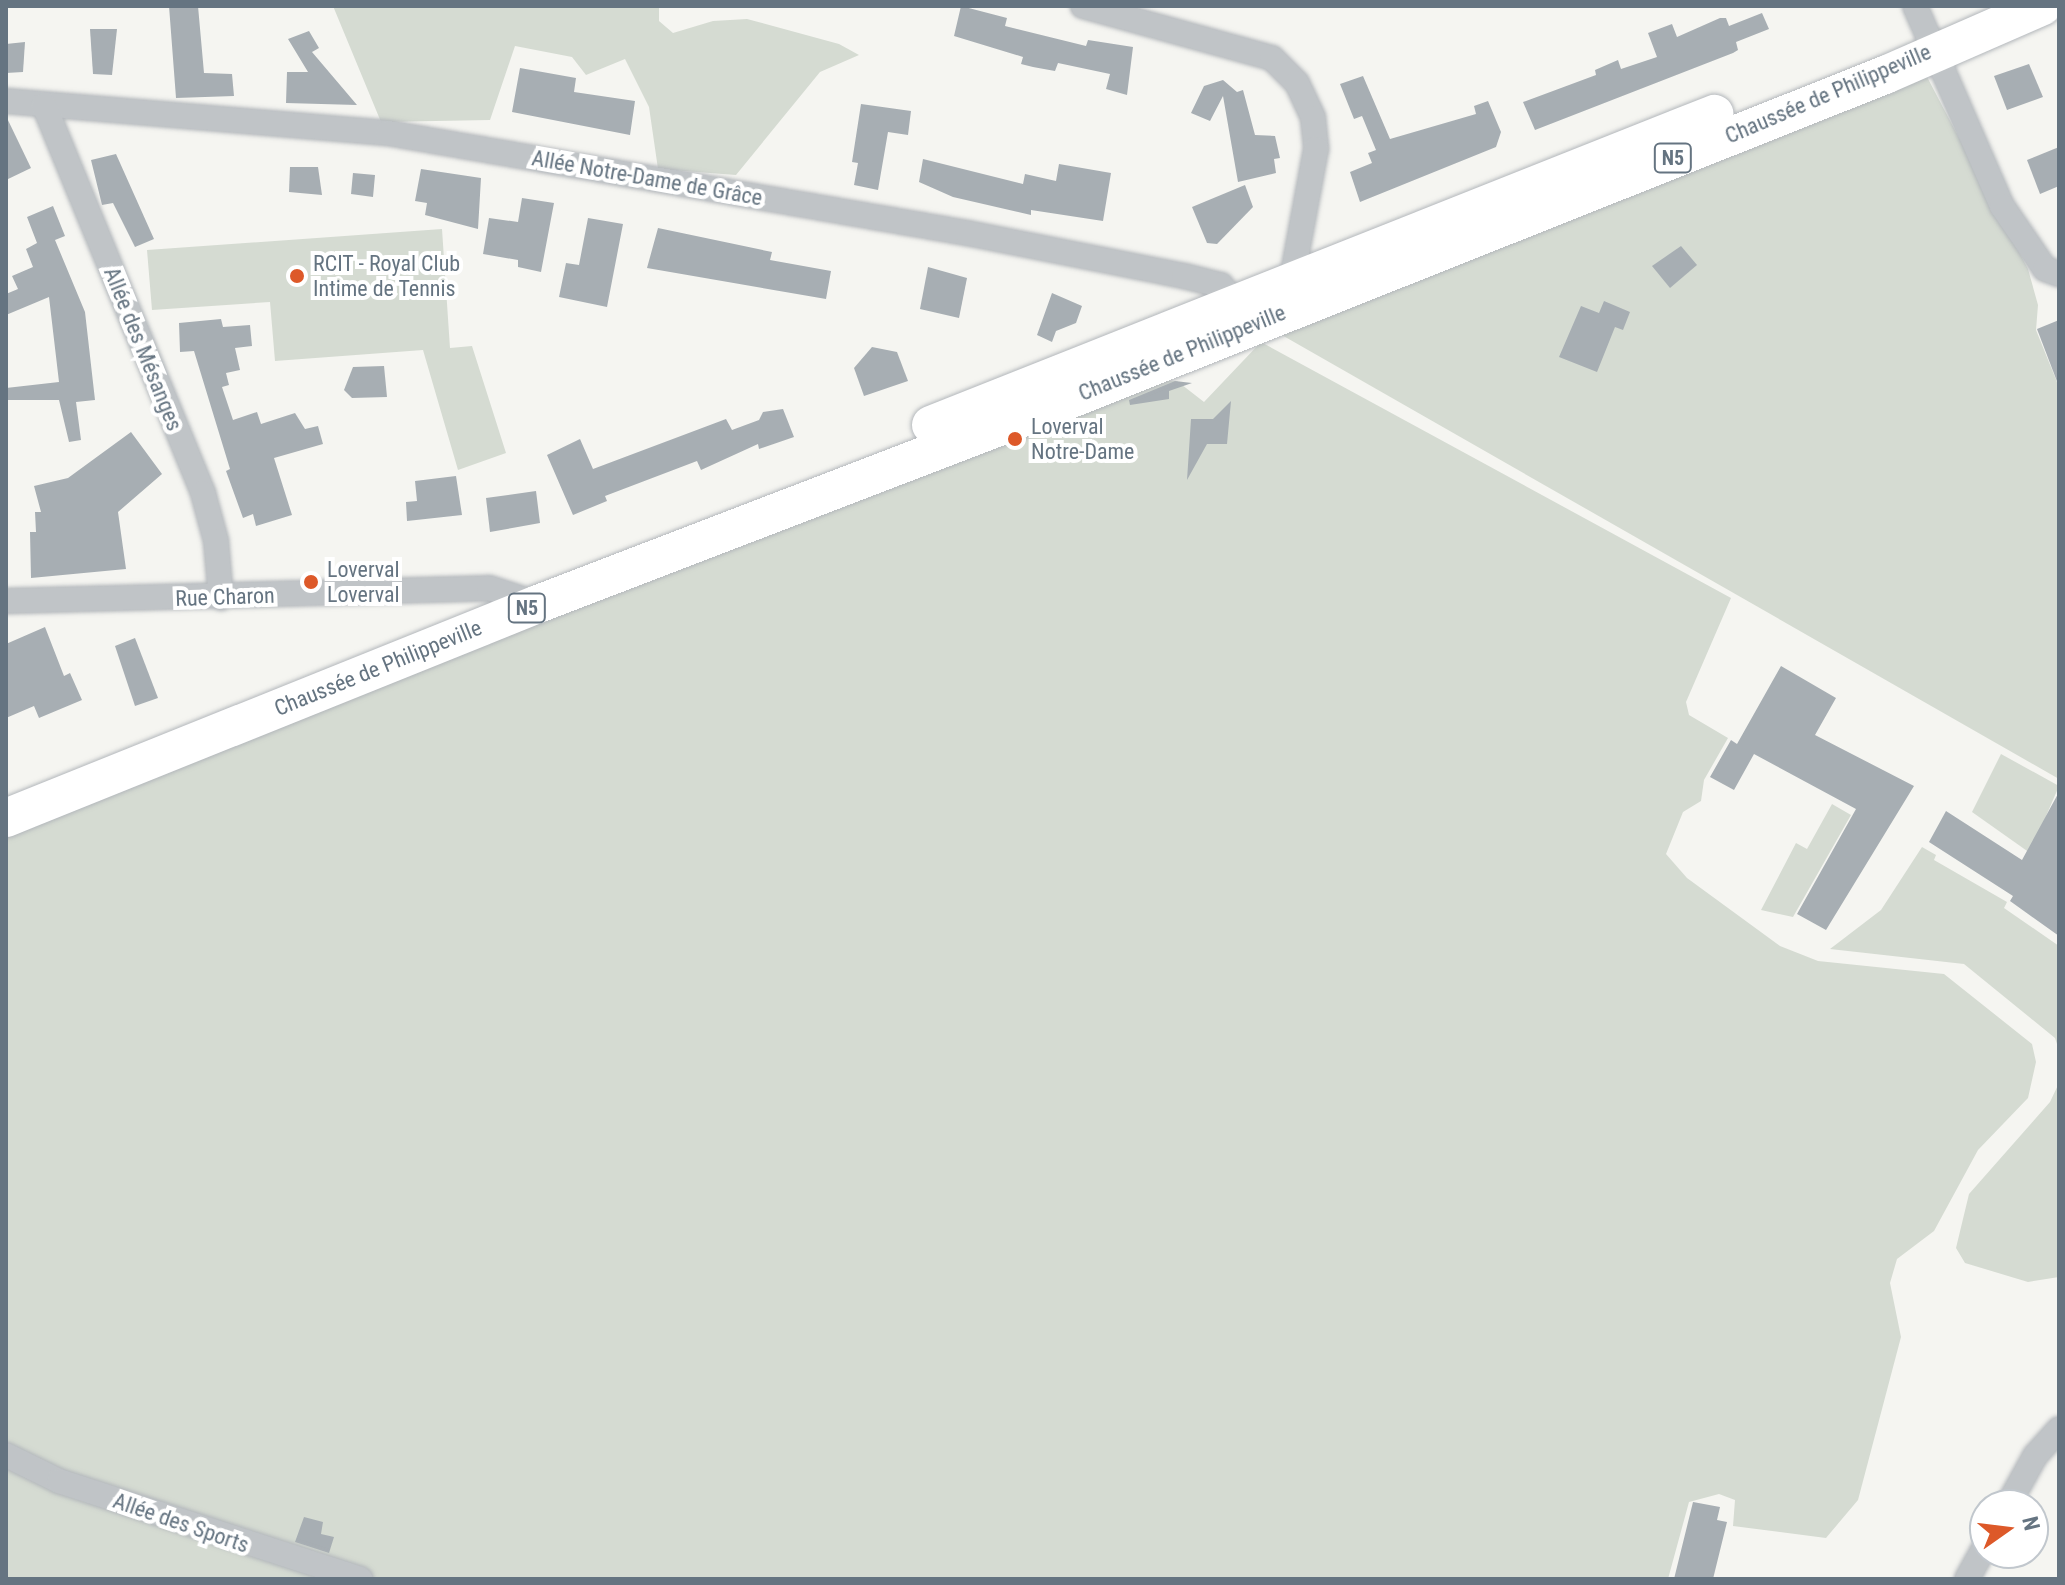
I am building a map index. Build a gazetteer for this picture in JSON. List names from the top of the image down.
{
  "streets": {
    "main road": ["Chaussée de Philippeville", "N5"],
    "street": [
      "Allée Notre-Dame de Grâce",
      "Allée des Mésanges",
      "Rue Charon",
      "Allée des Sports"
    ]
  },
  "crossings": [
    ["Chaussée de Philippeville", "Allée Notre-Dame de Grâce"],
    ["Chaussée de Philippeville", "Rue Charon"],
    ["Allée Notre-Dame de Grâce", "Allée des Mésanges"],
    ["Allée des Mésanges", "Rue Charon"]
  ],
  "places": ["RCIT - Royal Club Intime de Tennis", "Loverval Notre-Dame", "Loverval Loverval"],
  "north": "right"
}
